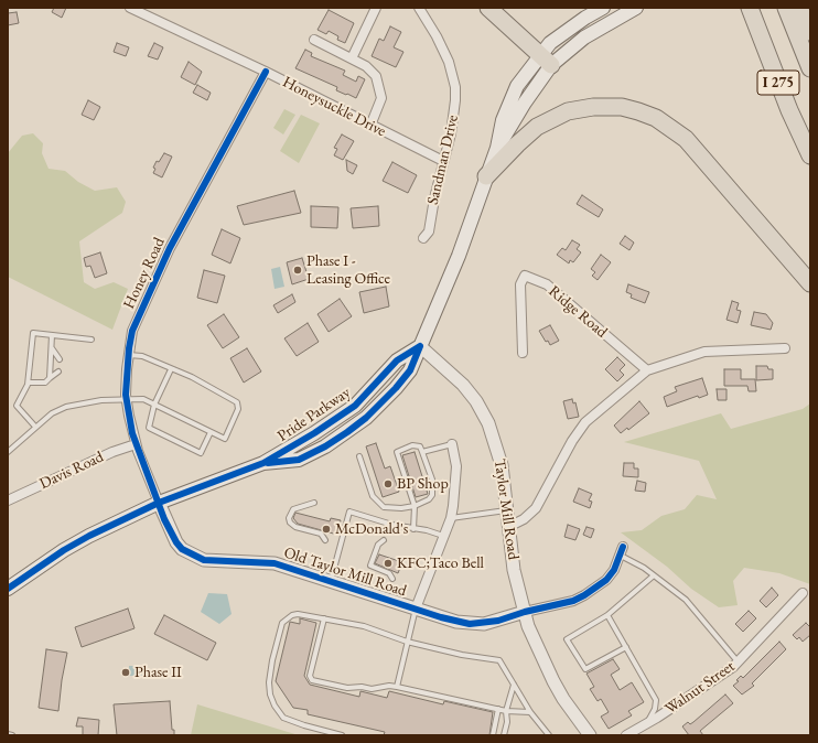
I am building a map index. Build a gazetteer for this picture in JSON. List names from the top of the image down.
{
  "streets": {
    "highway": ["I 275"],
    "main road": ["Pride Parkway"],
    "street": [
      "Honeysuckle Drive",
      "Sandman Drive",
      "Honey Road",
      "Ridge Road",
      "Davis Road",
      "Taylor Mill Road",
      "Old Taylor Mill Road",
      "Walnut Street"
    ]
  },
  "crossings": [
    ["Honeysuckle Drive", "Sandman Drive"],
    ["Honeysuckle Drive", "Honey Road"],
    ["Honey Road", "Pride Parkway"],
    ["Honey Road", "Davis Road"],
    ["Honey Road", "Old Taylor Mill Road"],
    ["Pride Parkway", "Taylor Mill Road"],
    ["Pride Parkway", "Old Taylor Mill Road"],
    ["Taylor Mill Road", "Old Taylor Mill Road"]
  ],
  "places": [
    "Phase I - Leasing Office",
    "BP Shop",
    "McDonald's",
    "KFC;Taco Bell",
    "Phase II"
  ]
}
